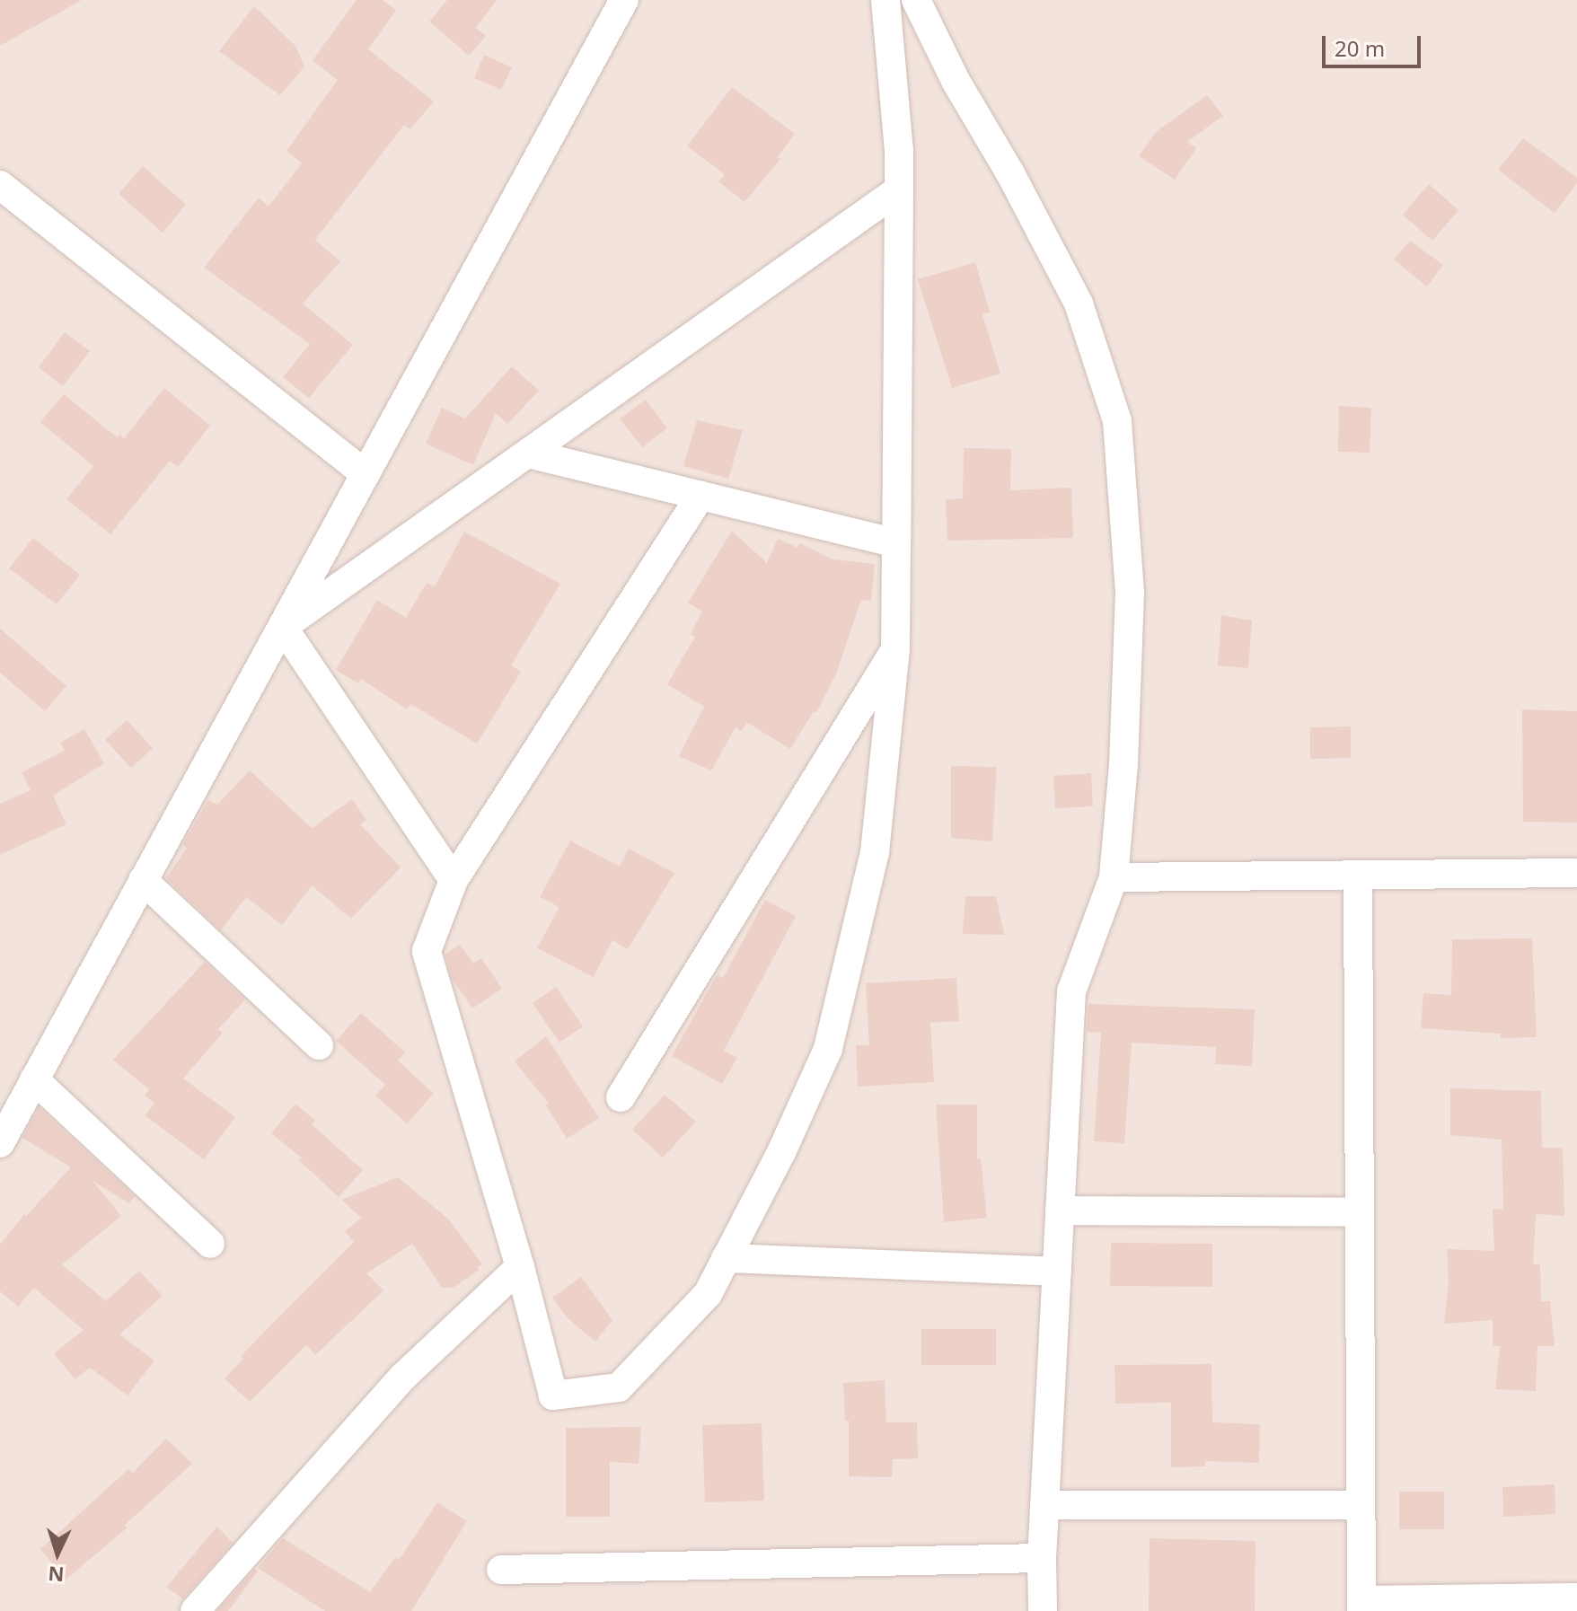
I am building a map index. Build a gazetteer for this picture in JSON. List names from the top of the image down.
{
  "scale_bar": "20 m",
  "north": "bottom"
}
